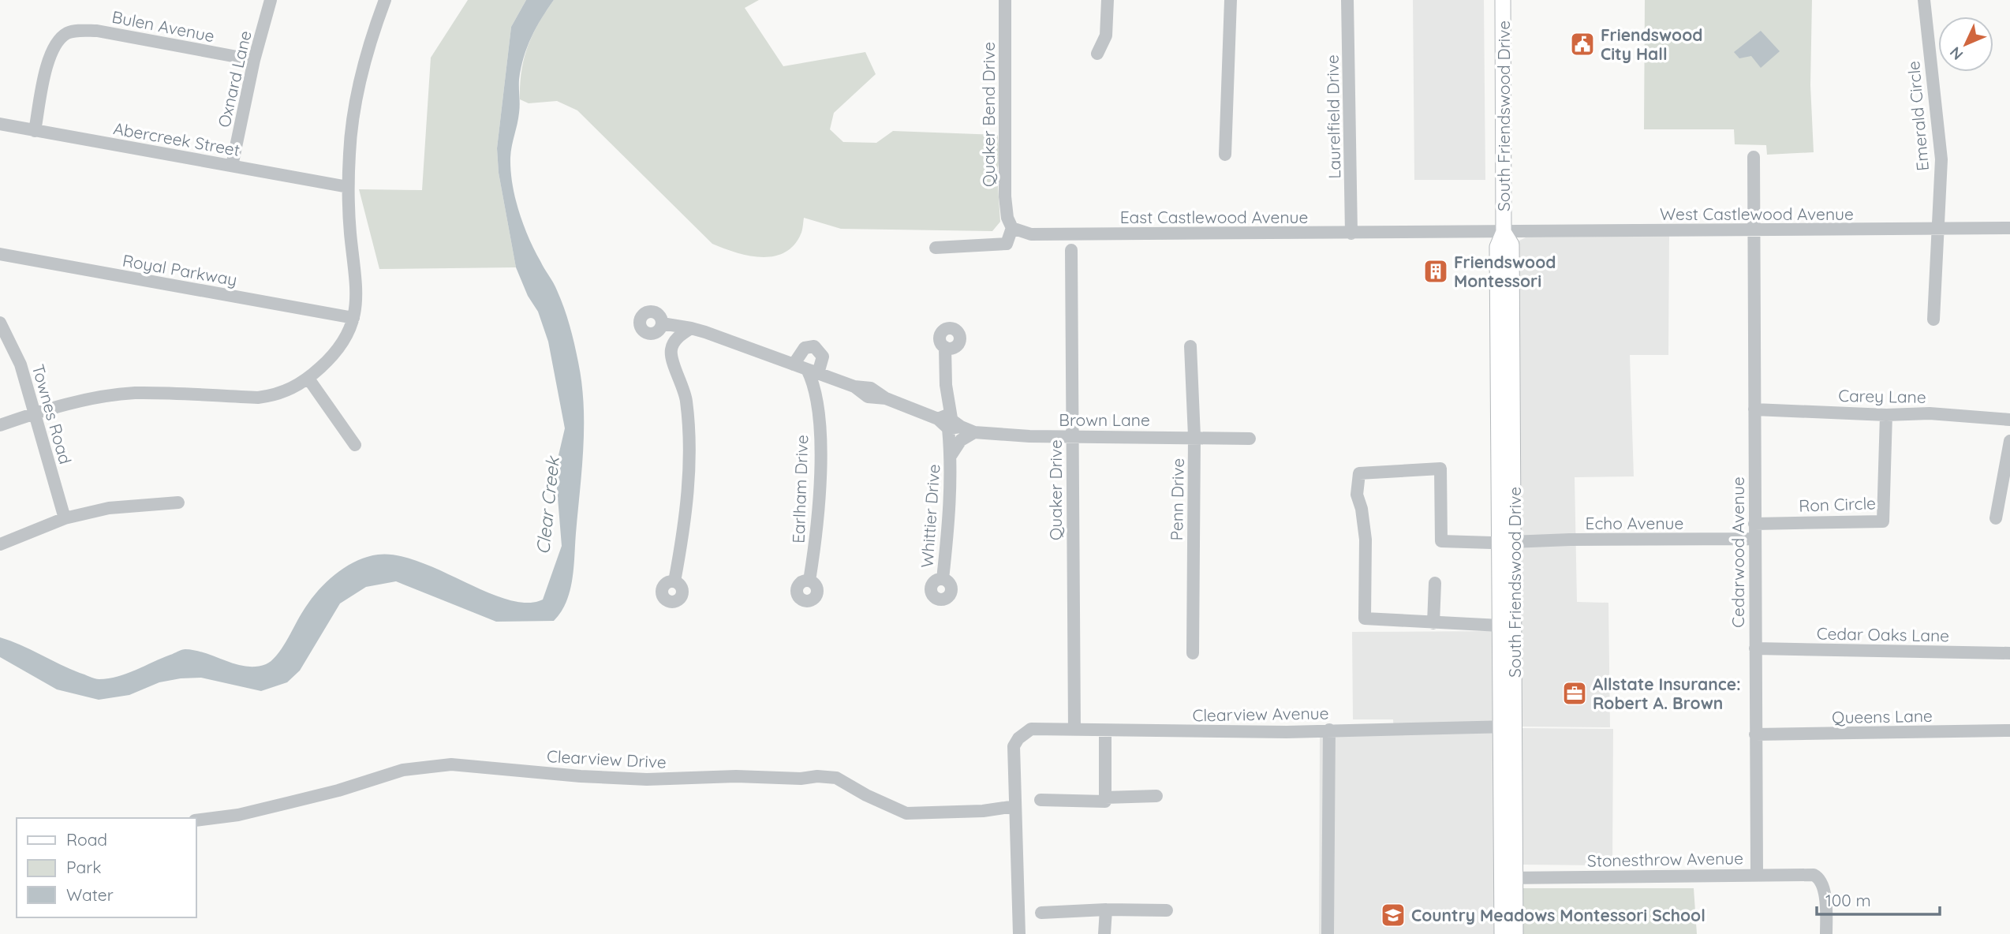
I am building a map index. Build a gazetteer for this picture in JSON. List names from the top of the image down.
{
  "streets": {
    "main road": ["South Friendswood Drive"],
    "street": [
      "Bulen Avenue",
      "Oxnard Lane",
      "Quaker Bend Drive",
      "Emerald Circle",
      "Laurelfield Drive",
      "Abercreek Street",
      "West Castlewood Avenue",
      "East Castlewood Avenue",
      "Royal Parkway",
      "Carey Lane",
      "Townes Road",
      "Brown Lane",
      "Earlham Drive",
      "Quaker Drive",
      "Penn Drive",
      "Ron Circle",
      "Whittier Drive",
      "Echo Avenue",
      "Cedarwood Avenue",
      "Cedar Oaks Lane",
      "Clearview Avenue",
      "Queens Lane",
      "Clearview Drive",
      "Stonesthrow Avenue"
    ]
  },
  "crossings": [
    ["Bulen Avenue", "Oxnard Lane"],
    ["Bulen Avenue", "Abercreek Street"],
    ["Oxnard Lane", "Abercreek Street"],
    ["Quaker Bend Drive", "East Castlewood Avenue"],
    ["South Friendswood Drive", "West Castlewood Avenue"],
    ["South Friendswood Drive", "East Castlewood Avenue"],
    ["South Friendswood Drive", "Echo Avenue"],
    ["South Friendswood Drive", "Clearview Avenue"],
    ["South Friendswood Drive", "Stonesthrow Avenue"],
    ["Emerald Circle", "West Castlewood Avenue"],
    ["Laurelfield Drive", "East Castlewood Avenue"],
    ["West Castlewood Avenue", "East Castlewood Avenue"],
    ["West Castlewood Avenue", "Cedarwood Avenue"],
    ["Carey Lane", "Ron Circle"],
    ["Carey Lane", "Cedarwood Avenue"],
    ["Brown Lane", "Earlham Drive"],
    ["Brown Lane", "Quaker Drive"],
    ["Brown Lane", "Penn Drive"],
    ["Brown Lane", "Whittier Drive"],
    ["Quaker Drive", "Clearview Avenue"],
    ["Ron Circle", "Cedarwood Avenue"],
    ["Echo Avenue", "Cedarwood Avenue"],
    ["Cedarwood Avenue", "Cedar Oaks Lane"],
    ["Cedarwood Avenue", "Queens Lane"],
    ["Cedarwood Avenue", "Stonesthrow Avenue"],
    ["Clearview Avenue", "Clearview Drive"]
  ],
  "water": ["Clear Creek"],
  "places": {
    "public building": ["Friendswood City Hall"],
    "building": ["Friendswood Montessori"],
    "office": ["Allstate Insurance: Robert A. Brown"],
    "school or university": ["Country Meadows Montessori School"]
  },
  "legend": ["Road", "Park", "Water"],
  "scale_bar": "100 m",
  "north": "bottom left"
}
